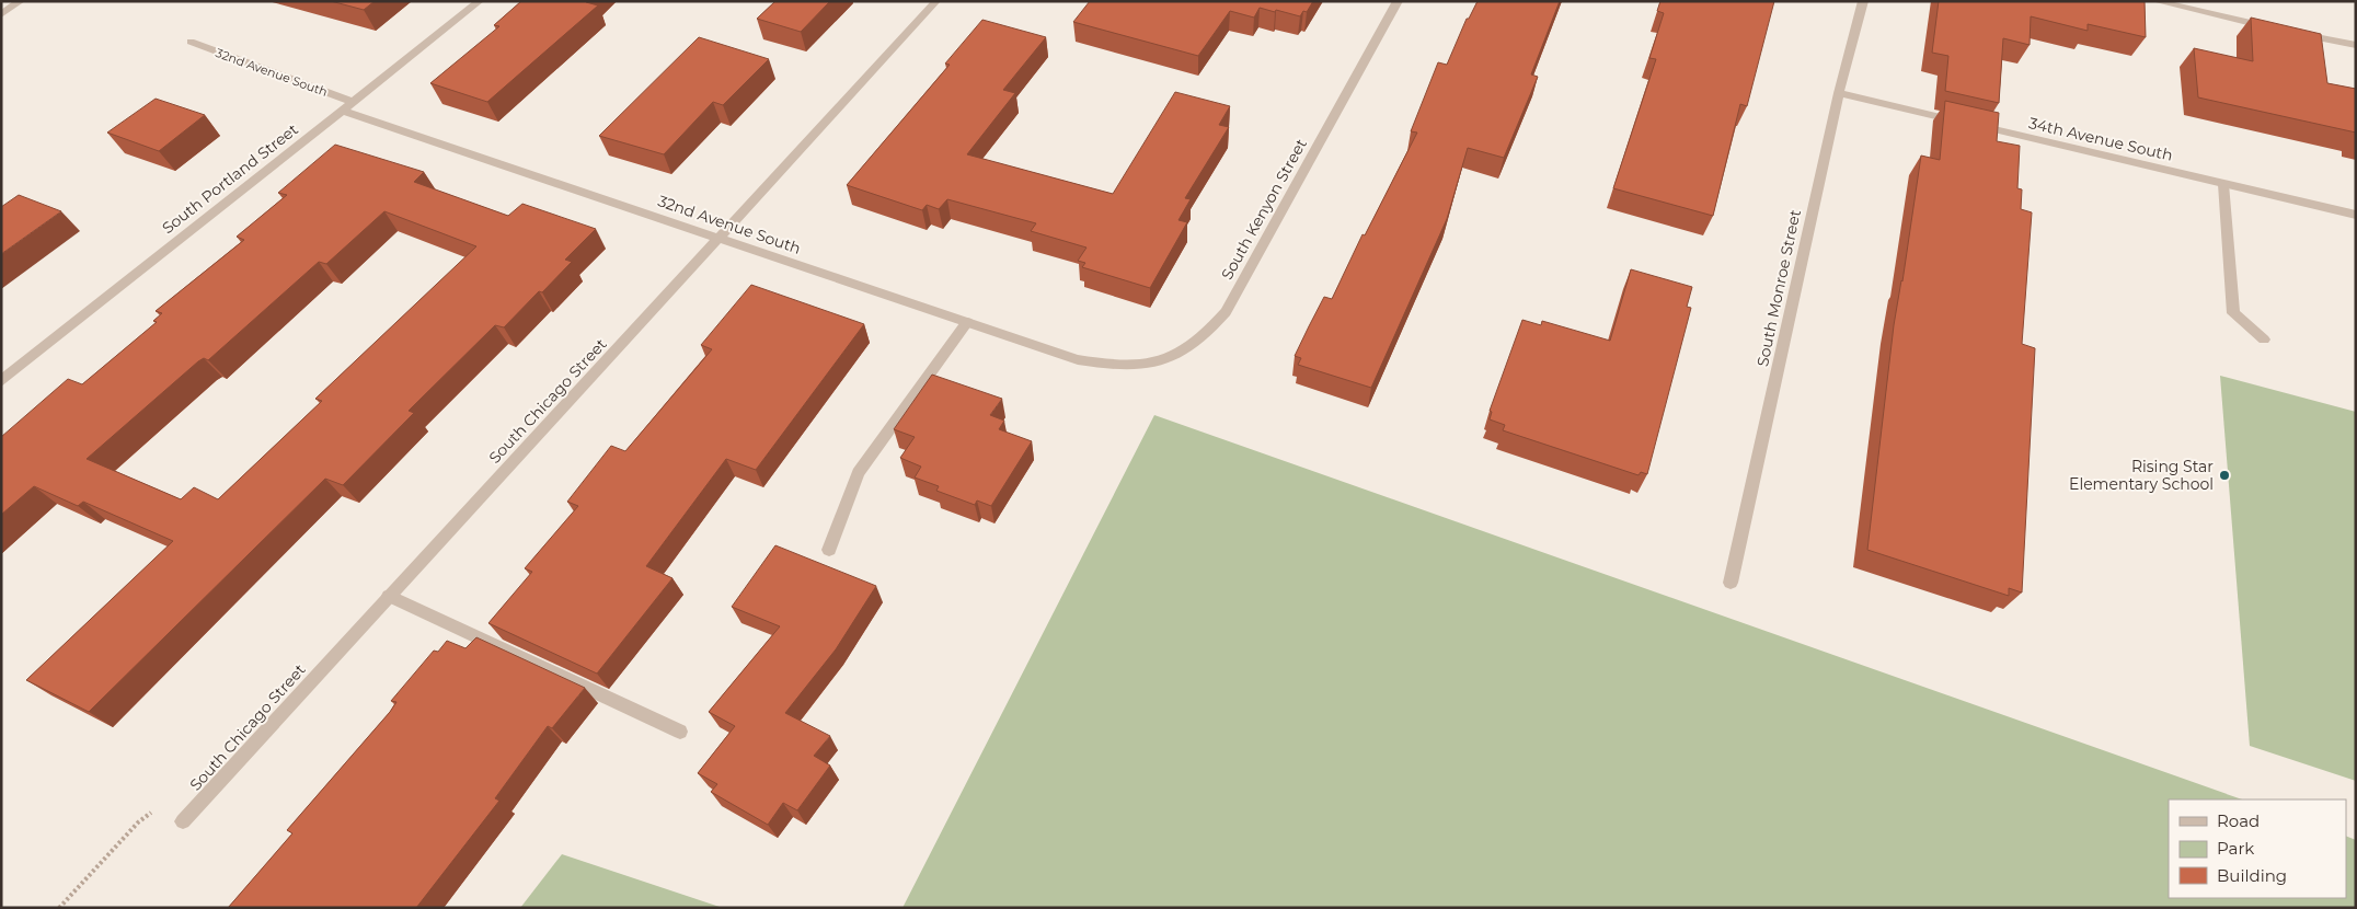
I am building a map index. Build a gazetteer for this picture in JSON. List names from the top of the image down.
{
  "streets": {
    "street": [
      "32nd Avenue South",
      "34th Avenue South",
      "South Portland Street",
      "South Kenyon Street",
      "South Monroe Street",
      "South Chicago Street"
    ]
  },
  "crossings": [
    ["32nd Avenue South", "South Portland Street"],
    ["32nd Avenue South", "South Kenyon Street"],
    ["32nd Avenue South", "South Chicago Street"],
    ["34th Avenue South", "South Monroe Street"]
  ],
  "places": ["Rising Star Elementary School"],
  "legend": ["Road", "Park", "Building"]
}
